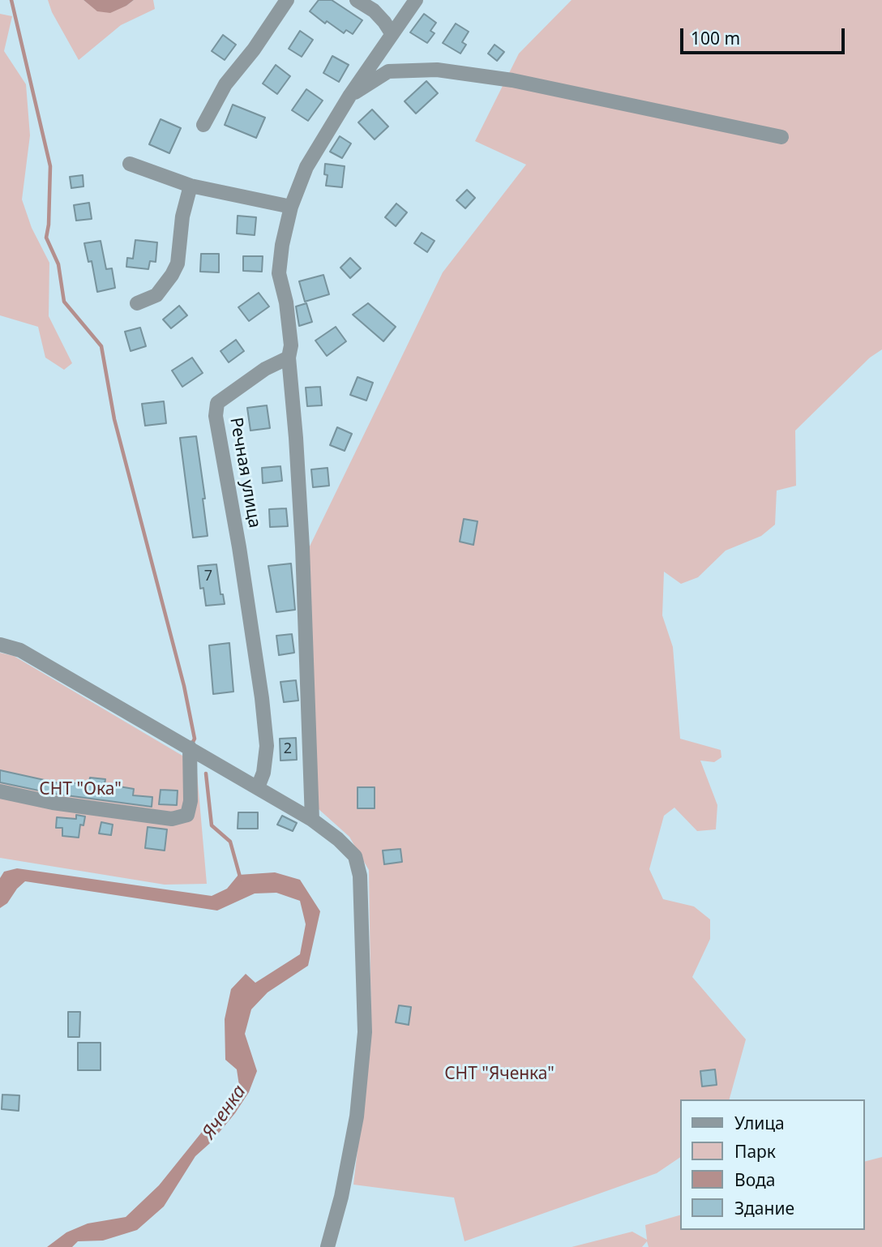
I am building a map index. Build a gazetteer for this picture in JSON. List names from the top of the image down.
{
  "streets": {
    "street": ["Речная улица"]
  },
  "water": ["Яченка"],
  "parks": ["СНТ \"Ока\"", "СНТ \"Яченка\""],
  "house_numbers": ["7", "2"],
  "legend": [
    "Улица",
    "Парк",
    "Вода",
    "Здание"
  ],
  "scale_bar": "100 m"
}
